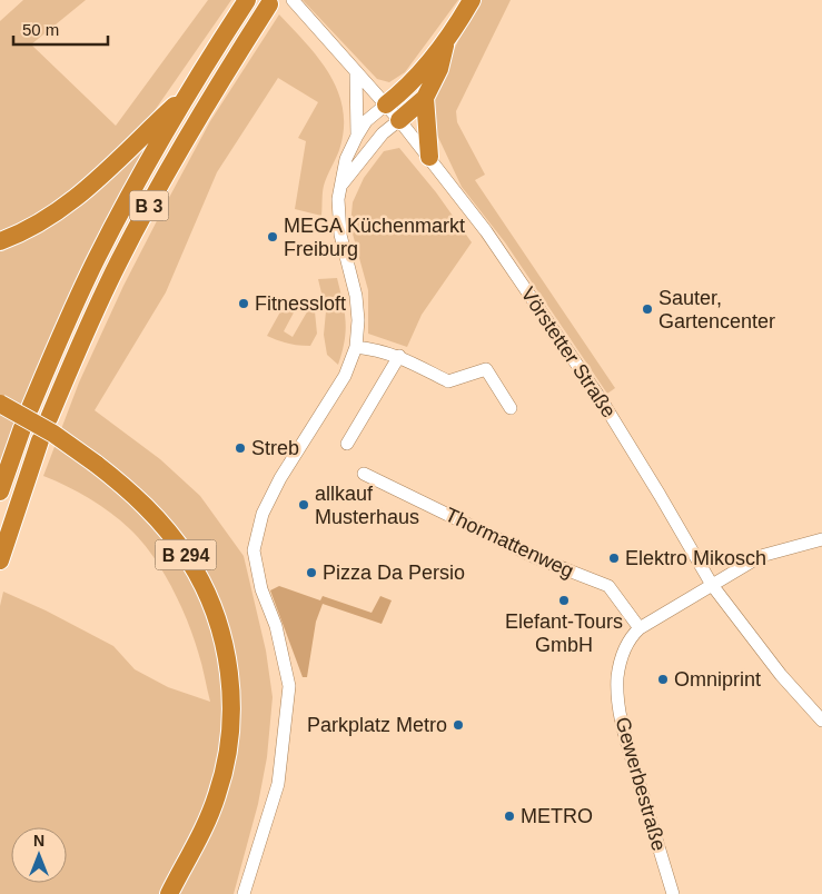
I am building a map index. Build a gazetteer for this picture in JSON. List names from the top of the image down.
{
  "streets": {
    "highway": ["B 3", "B 294"],
    "street": ["Vörstetter Straße", "Thormattenweg", "Gewerbestraße"]
  },
  "crossings": [
    ["Vörstetter Straße", "Gewerbestraße"],
    ["Thormattenweg", "Gewerbestraße"]
  ],
  "places": [
    "MEGA Küchenmarkt Freiburg",
    "Fitnessloft",
    "Sauter, Gartencenter",
    "Streb",
    "allkauf Musterhaus",
    "Elektro Mikosch",
    "Pizza Da Persio",
    "Elefant-Tours GmbH",
    "Omniprint",
    "Parkplatz Metro",
    "METRO"
  ],
  "scale_bar": "50 m",
  "north": "top"
}
